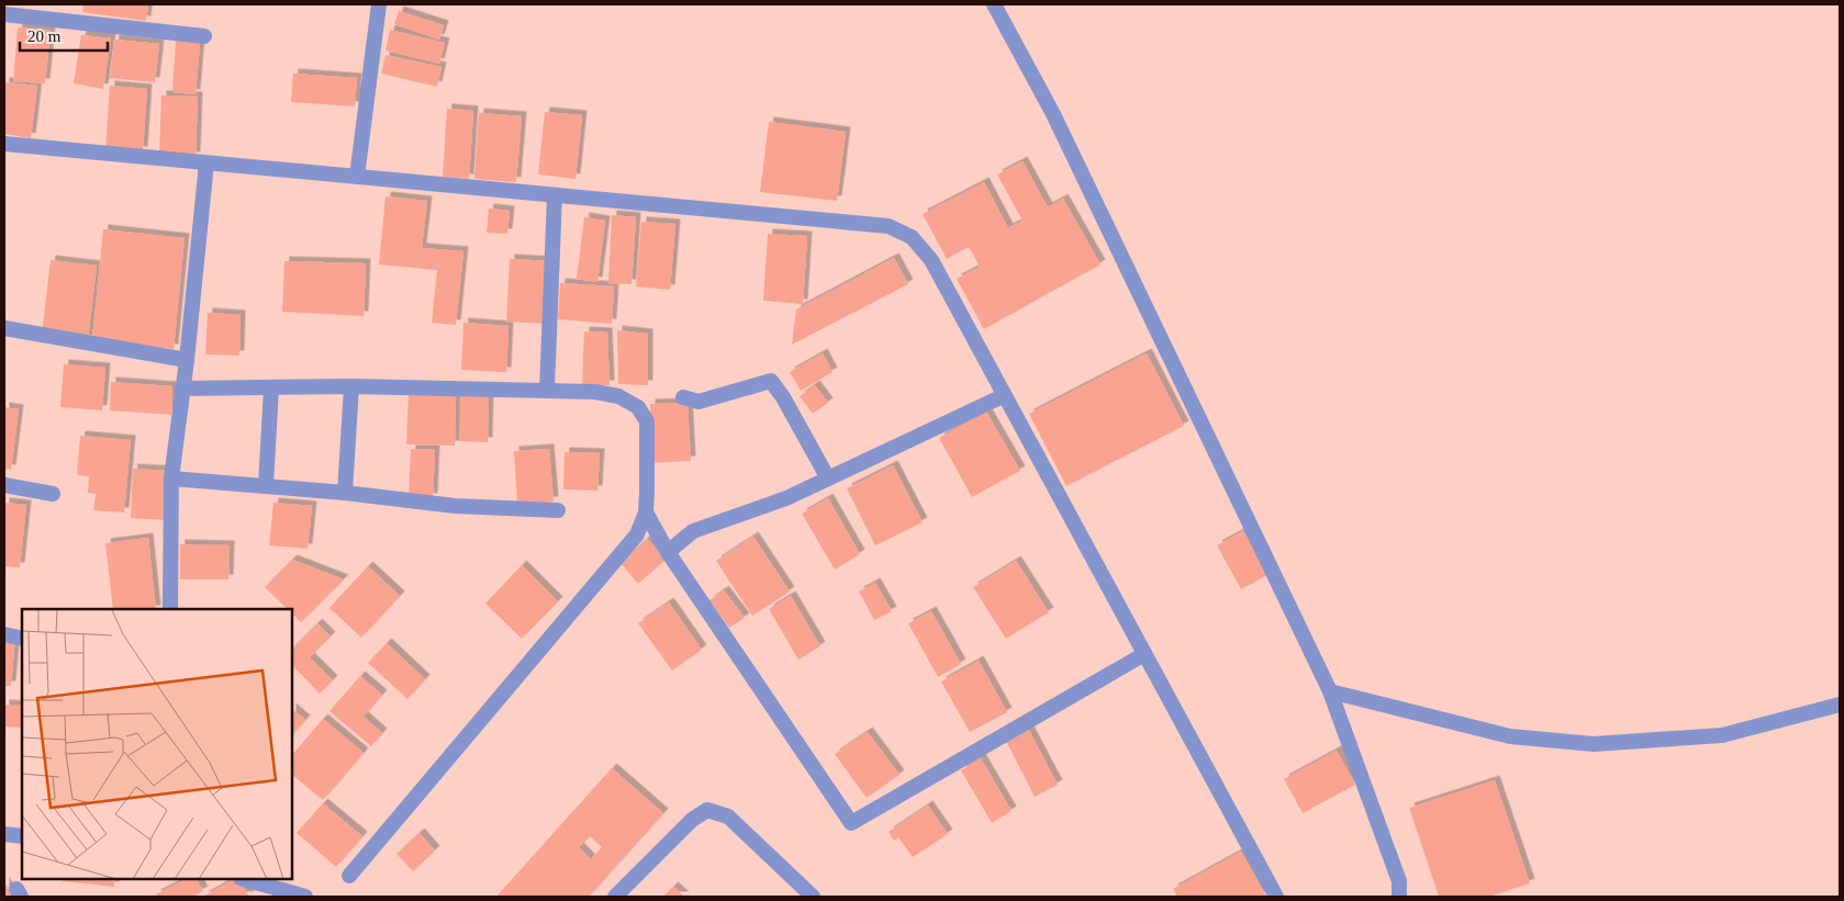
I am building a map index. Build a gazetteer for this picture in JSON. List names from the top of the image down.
{
  "scale_bar": "20 m"
}
